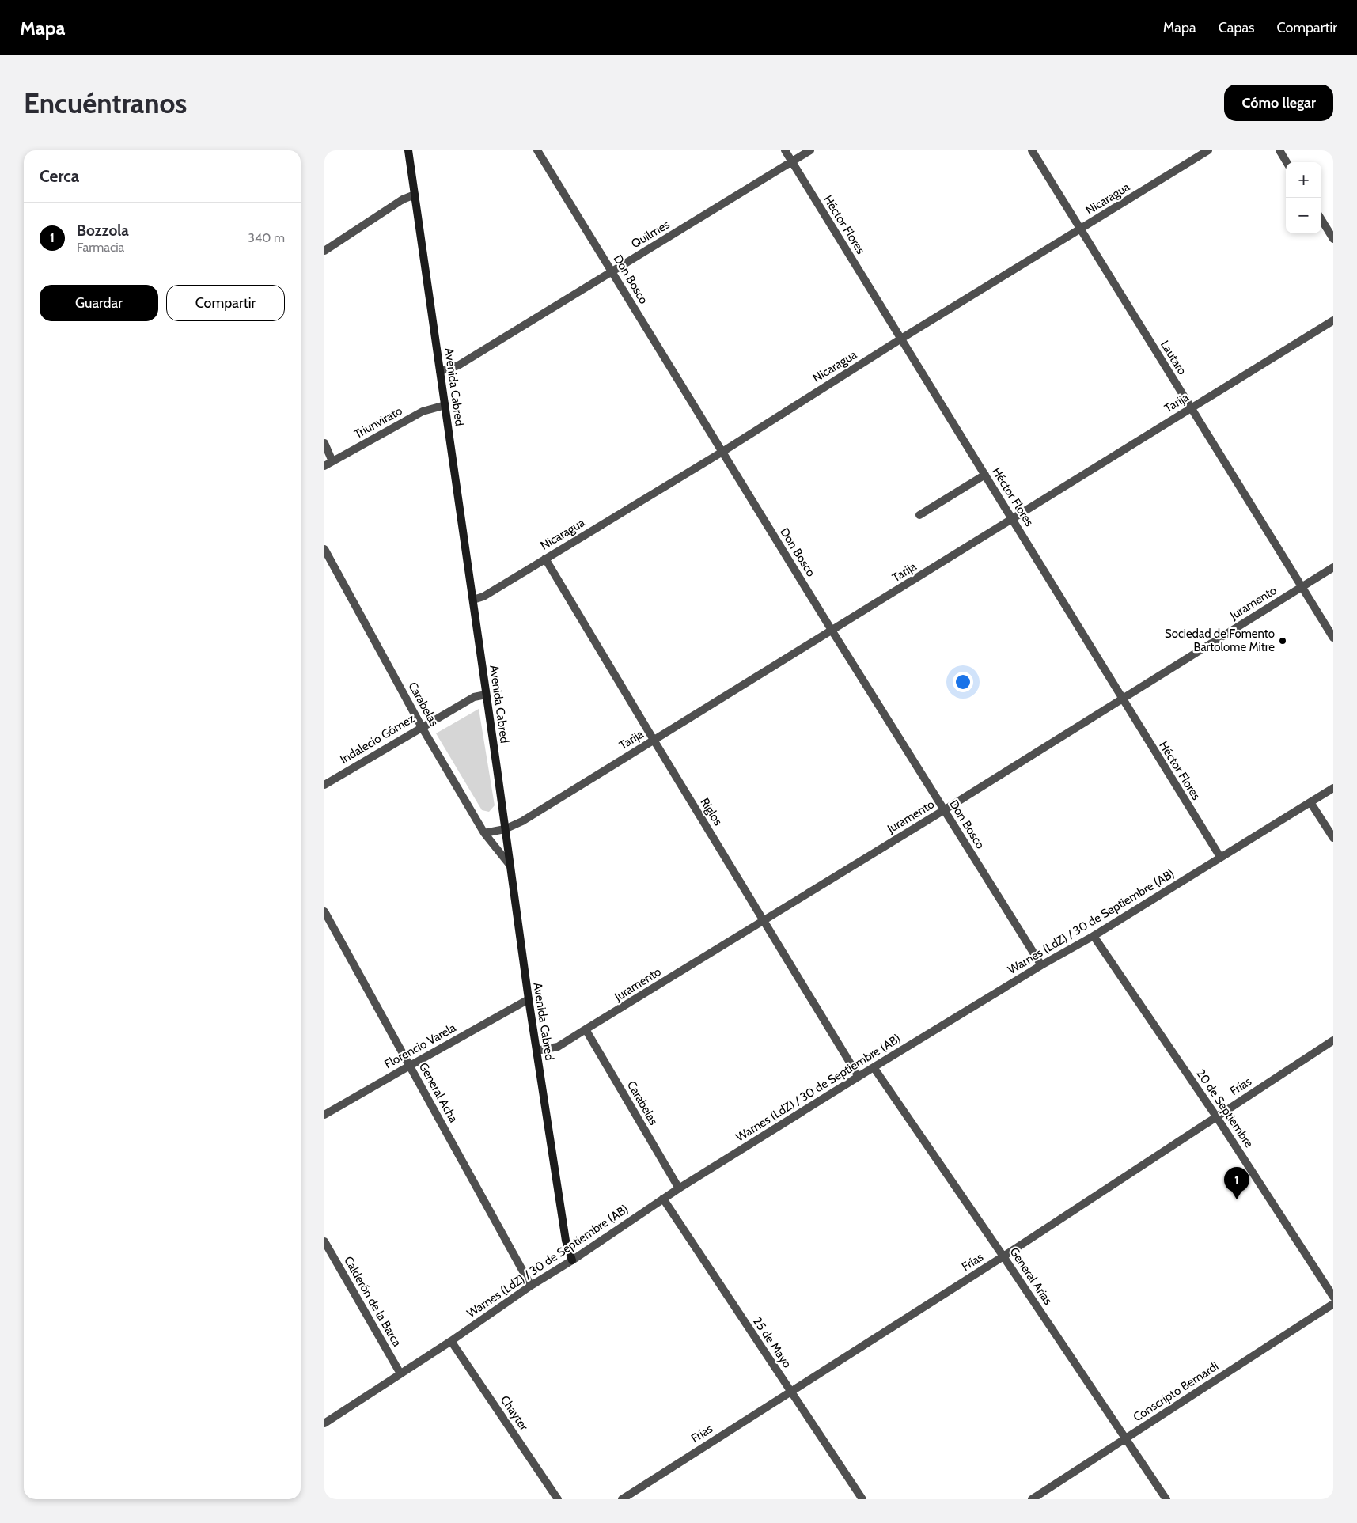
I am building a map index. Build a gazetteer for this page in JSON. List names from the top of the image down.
{
  "streets": {
    "street": [
      "Nicaragua",
      "Héctor Flores",
      "Quilmes",
      "Don Bosco",
      "Lautaro",
      "Avenida Cabred",
      "Tarija",
      "Triunvirato",
      "Juramento",
      "Carabelas",
      "Indalecio Gómez",
      "Riglos",
      "Warnes (LdZ) / 30 de Septiembre (AB)",
      "Florencio Varela",
      "Frías",
      "General Acha",
      "20 de Septiembre",
      "General Arias",
      "Calderón de la Barca",
      "25 de Mayo",
      "Conscripto Bernardi",
      "Chayter"
    ]
  },
  "crossings": [
    ["Nicaragua", "Héctor Flores"],
    ["Nicaragua", "Don Bosco"],
    ["Nicaragua", "Lautaro"],
    ["Nicaragua", "Avenida Cabred"],
    ["Nicaragua", "Riglos"],
    ["Héctor Flores", "Quilmes"],
    ["Héctor Flores", "Tarija"],
    ["Héctor Flores", "Juramento"],
    ["Héctor Flores", "Warnes (LdZ) / 30 de Septiembre (AB)"],
    ["Quilmes", "Don Bosco"],
    ["Quilmes", "Avenida Cabred"],
    ["Don Bosco", "Tarija"],
    ["Don Bosco", "Juramento"],
    ["Don Bosco", "Warnes (LdZ) / 30 de Septiembre (AB)"],
    ["Lautaro", "Tarija"],
    ["Lautaro", "Juramento"],
    ["Avenida Cabred", "Tarija"],
    ["Avenida Cabred", "Triunvirato"],
    ["Avenida Cabred", "Juramento"],
    ["Avenida Cabred", "Carabelas"],
    ["Avenida Cabred", "Indalecio Gómez"],
    ["Avenida Cabred", "Warnes (LdZ) / 30 de Septiembre (AB)"],
    ["Avenida Cabred", "Florencio Varela"],
    ["Tarija", "Carabelas"],
    ["Tarija", "Riglos"],
    ["Juramento", "Carabelas"],
    ["Juramento", "Riglos"],
    ["Carabelas", "Indalecio Gómez"],
    ["Carabelas", "Warnes (LdZ) / 30 de Septiembre (AB)"],
    ["Riglos", "Warnes (LdZ) / 30 de Septiembre (AB)"],
    ["Warnes (LdZ) / 30 de Septiembre (AB)", "General Acha"],
    ["Warnes (LdZ) / 30 de Septiembre (AB)", "20 de Septiembre"],
    ["Warnes (LdZ) / 30 de Septiembre (AB)", "General Arias"],
    ["Warnes (LdZ) / 30 de Septiembre (AB)", "Calderón de la Barca"],
    ["Warnes (LdZ) / 30 de Septiembre (AB)", "25 de Mayo"],
    ["Warnes (LdZ) / 30 de Septiembre (AB)", "Chayter"],
    ["Florencio Varela", "General Acha"],
    ["Frías", "20 de Septiembre"],
    ["Frías", "General Arias"],
    ["Frías", "25 de Mayo"],
    ["General Arias", "Conscripto Bernardi"]
  ],
  "places": ["Sociedad de Fomento Bartolome Mitre"],
  "page": {
    "header": "Mapa",
    "nav": ["Mapa", "Capas", "Compartir"],
    "buttons": [
      "Cómo llegar",
      ["Guardar", "Compartir"]
    ],
    "title": "Encuéntranos",
    "heading": "Cerca",
    "map_buttons": ["+", "−"],
    "list": [
      {
        "mark": "1",
        "name": "Bozzola",
        "note": "Farmacia",
        "value": "340 m"
      }
    ],
    "pins": "1"
  }
}
